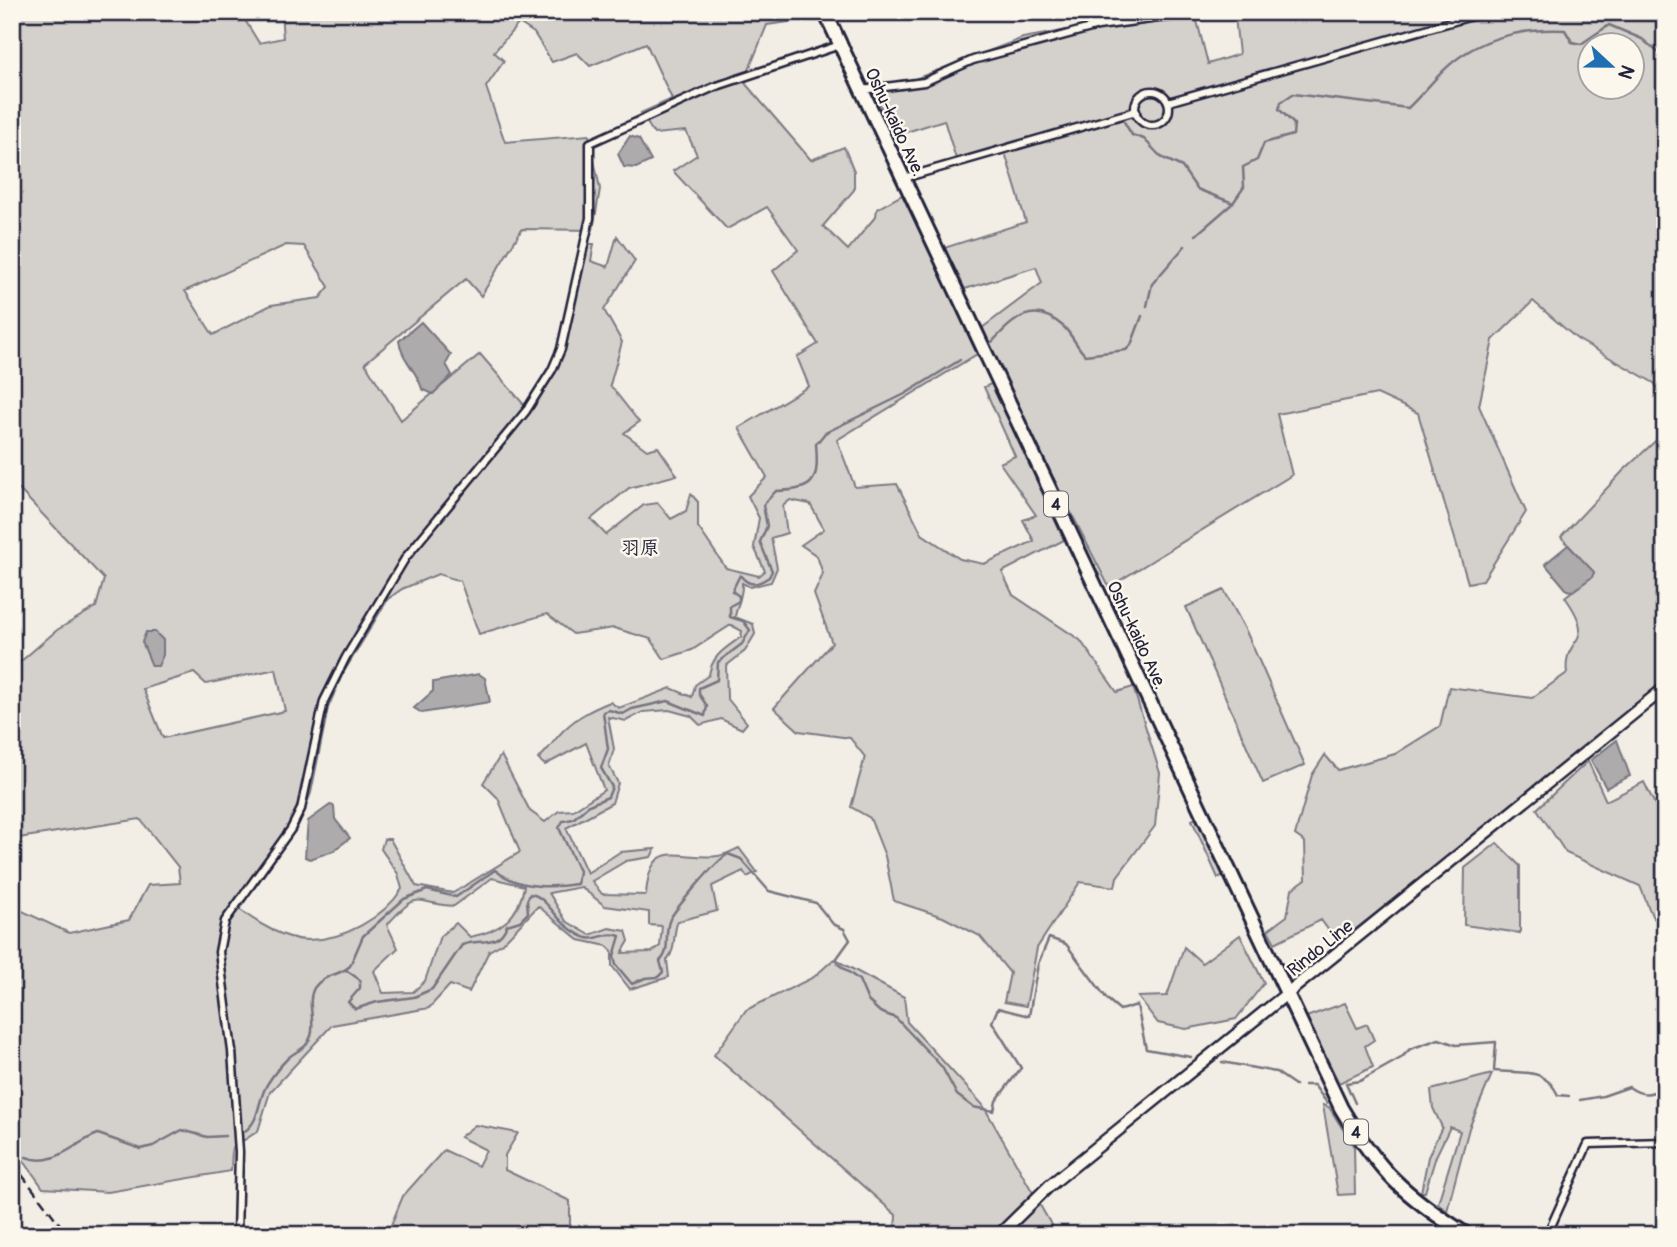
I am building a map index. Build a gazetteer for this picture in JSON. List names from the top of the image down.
{
  "streets": {
    "highway": ["Oshu-kaido Ave.", "4"],
    "street": ["Rindo Line"]
  },
  "crossings": [
    ["Oshu-kaido Ave.", "Rindo Line"]
  ],
  "districts": ["羽原"],
  "north": "right"
}
